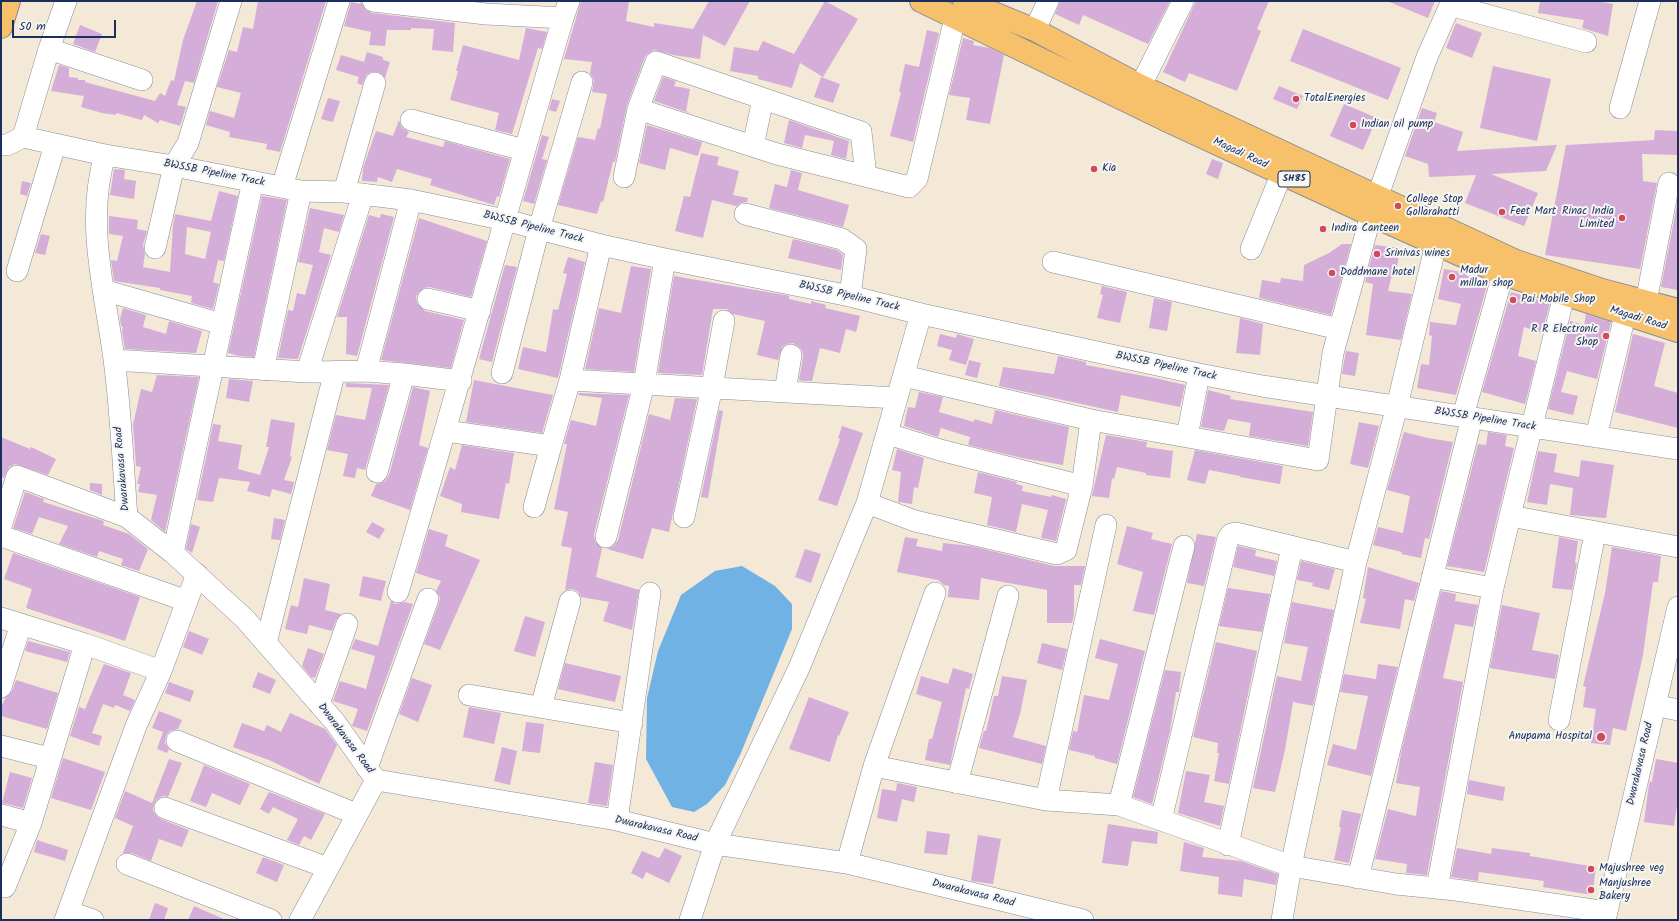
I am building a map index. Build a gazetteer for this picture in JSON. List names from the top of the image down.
{
  "streets": {
    "main road": ["Magadi Road", "SH85"],
    "street": ["BWSSB Pipeline Track", "Dwarakavasa Road"]
  },
  "crossings": [
    ["BWSSB Pipeline Track", "Dwarakavasa Road"]
  ],
  "places": [
    "TotalEnergies",
    "Indian oil pump",
    "Kia",
    "College Stop Gollarahatti",
    "Feet Mart",
    "Rinac India Limited",
    "Indira Canteen",
    "Srinivas wines",
    "Doddmane hotel",
    "Madur millan shop",
    "Pai Mobile Shop",
    "R R Electronic Shop",
    "Anupama Hospital",
    "Majushree veg",
    "Manjushree Bakery"
  ],
  "scale_bar": "50 m"
}
